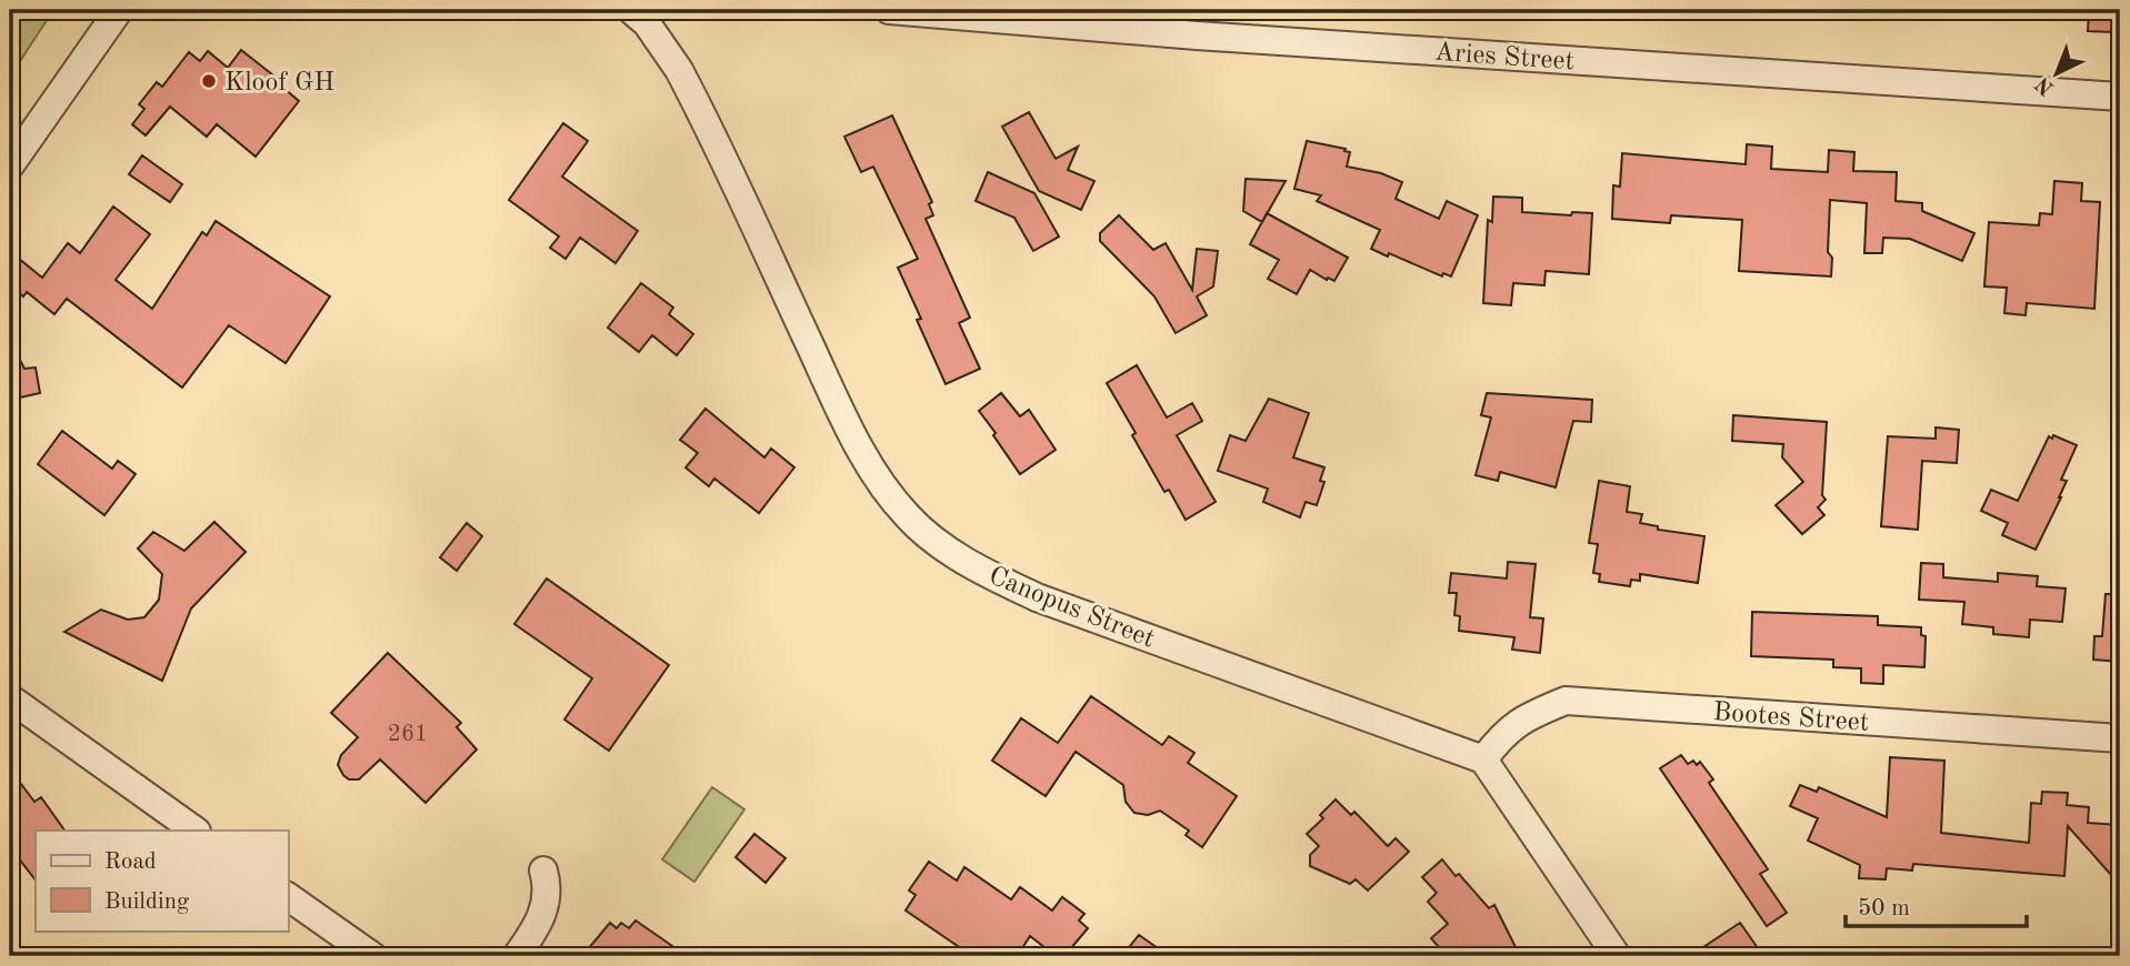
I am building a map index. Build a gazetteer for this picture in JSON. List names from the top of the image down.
{
  "streets": {
    "street": ["Aries Street", "Canopus Street", "Bootes Street"]
  },
  "crossings": [
    ["Canopus Street", "Bootes Street"]
  ],
  "places": ["Kloof GH"],
  "house_numbers": ["261"],
  "legend": ["Road", "Building"],
  "scale_bar": "50 m",
  "north": "bottom left"
}
